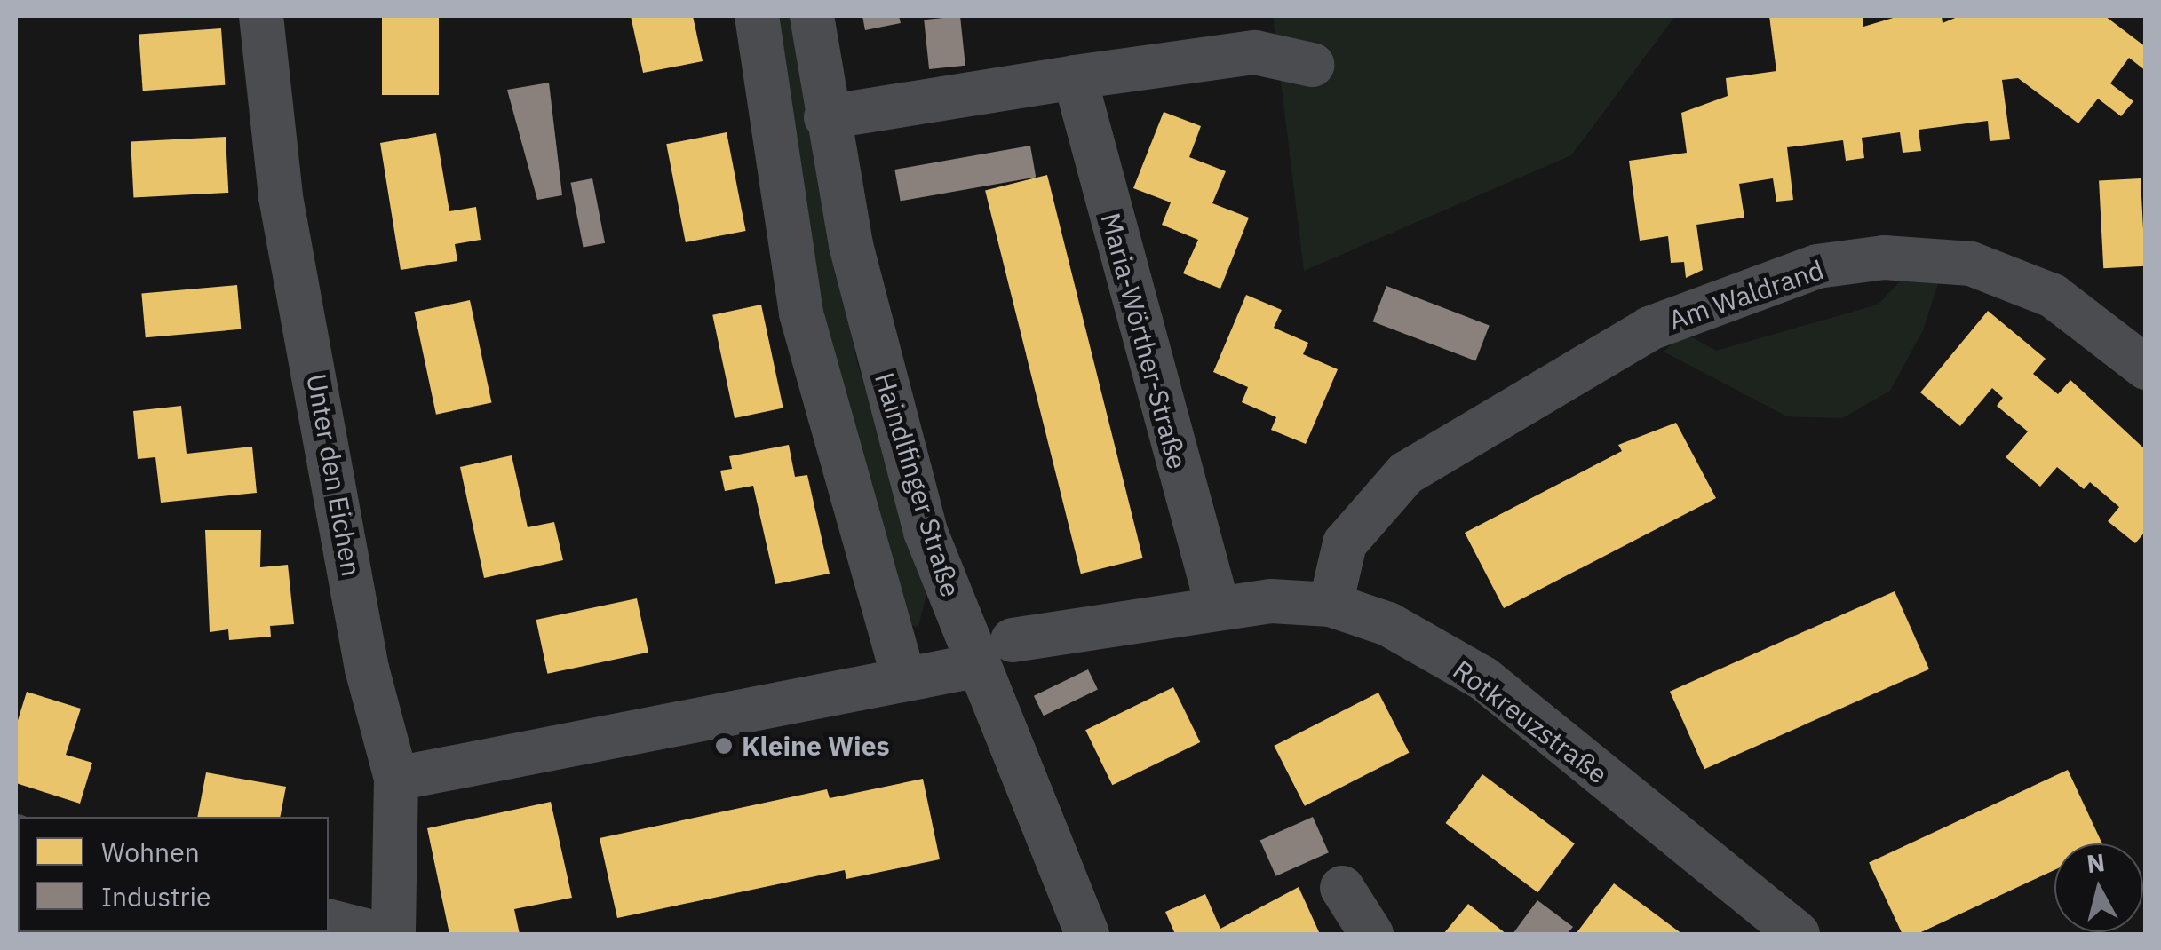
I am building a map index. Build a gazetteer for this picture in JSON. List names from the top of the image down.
{
  "streets": {
    "street": [
      "Am Waldrand",
      "Maria-Wörther-Straße",
      "Unter den Eichen",
      "Haindlfinger Straße",
      "Rotkreuzstraße"
    ]
  },
  "crossings": [
    ["Am Waldrand", "Rotkreuzstraße"],
    ["Maria-Wörther-Straße", "Rotkreuzstraße"]
  ],
  "places": ["Kleine Wies"],
  "legend": ["Wohnen", "Industrie"],
  "north": "top"
}
